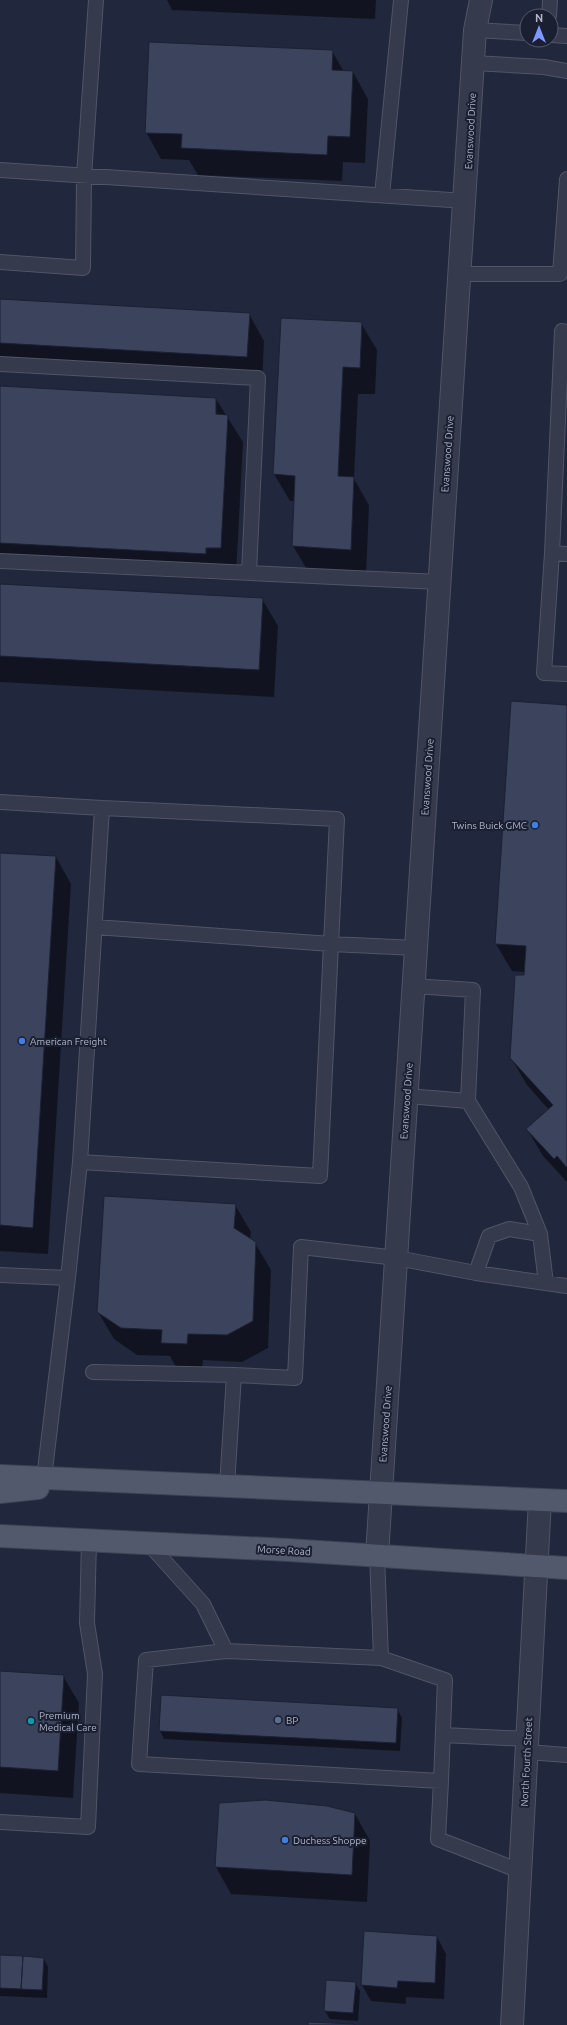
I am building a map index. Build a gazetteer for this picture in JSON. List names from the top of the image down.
{
  "streets": {
    "main road": ["Morse Road"],
    "street": ["Evanswood Drive", "North Fourth Street"]
  },
  "crossings": [
    ["Evanswood Drive", "Morse Road"],
    ["Morse Road", "North Fourth Street"]
  ],
  "places": [
    "Twins Buick GMC",
    "American Freight",
    "BP",
    "Premium Medical Care",
    "Duchess Shoppe"
  ],
  "north": "top"
}
